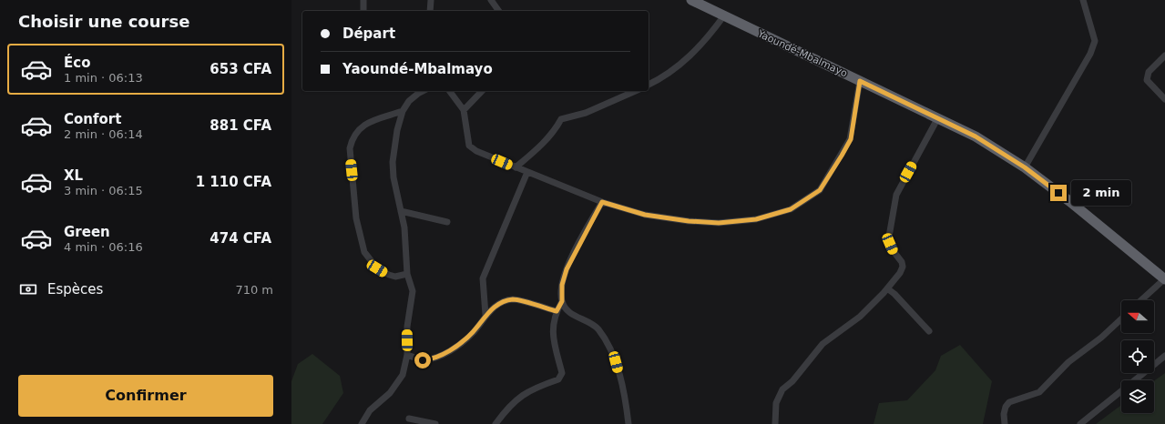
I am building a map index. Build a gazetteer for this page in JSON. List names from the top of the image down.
{
  "streets": {
    "highway": ["Yaoundé-Mbalmayo"]
  },
  "north": "left",
  "page": {
    "heading": "Choisir une course",
    "banner": ["Départ", "Yaoundé-Mbalmayo"],
    "list": [
      {
        "name": "Éco",
        "note": "1 min · 06:13",
        "value": "653 CFA"
      },
      {
        "name": "Confort",
        "note": "2 min · 06:14",
        "value": "881 CFA"
      },
      {
        "name": "XL",
        "note": "3 min · 06:15",
        "value": "1 110 CFA"
      },
      {
        "name": "Green",
        "note": "4 min · 06:16",
        "value": "474 CFA"
      }
    ],
    "bubble": "2 min",
    "pay": ["Espèces", "710 m"],
    "buttons": "Confirmer"
  }
}
